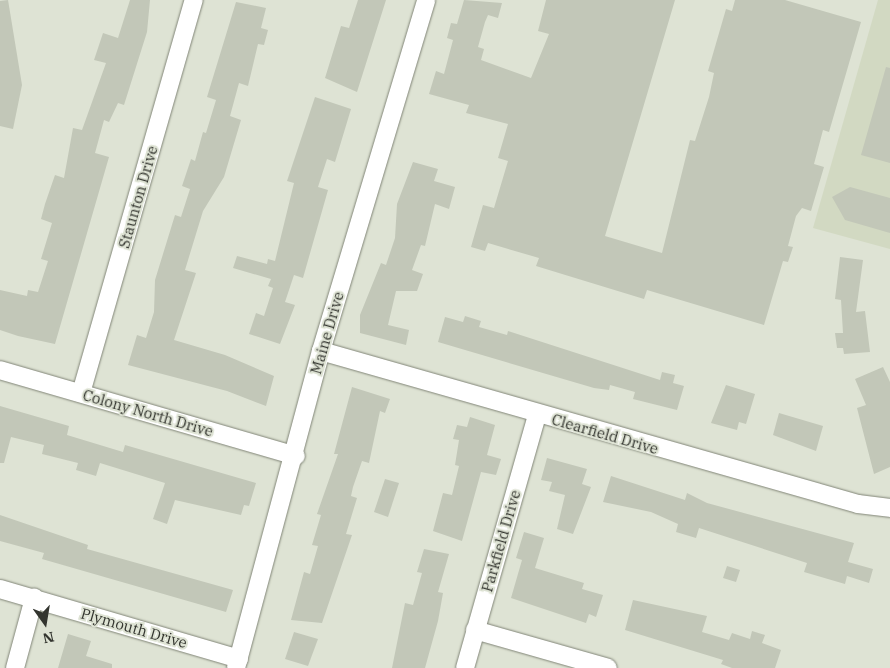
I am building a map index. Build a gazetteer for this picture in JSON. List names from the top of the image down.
{
  "streets": {
    "street": [
      "Staunton Drive",
      "Maine Drive",
      "Colony North Drive",
      "Clearfield Drive",
      "Parkfield Drive",
      "Plymouth Drive"
    ]
  },
  "crossings": [
    ["Staunton Drive", "Colony North Drive"],
    ["Maine Drive", "Colony North Drive"],
    ["Maine Drive", "Clearfield Drive"],
    ["Maine Drive", "Plymouth Drive"],
    ["Clearfield Drive", "Parkfield Drive"]
  ],
  "north": "bottom"
}
